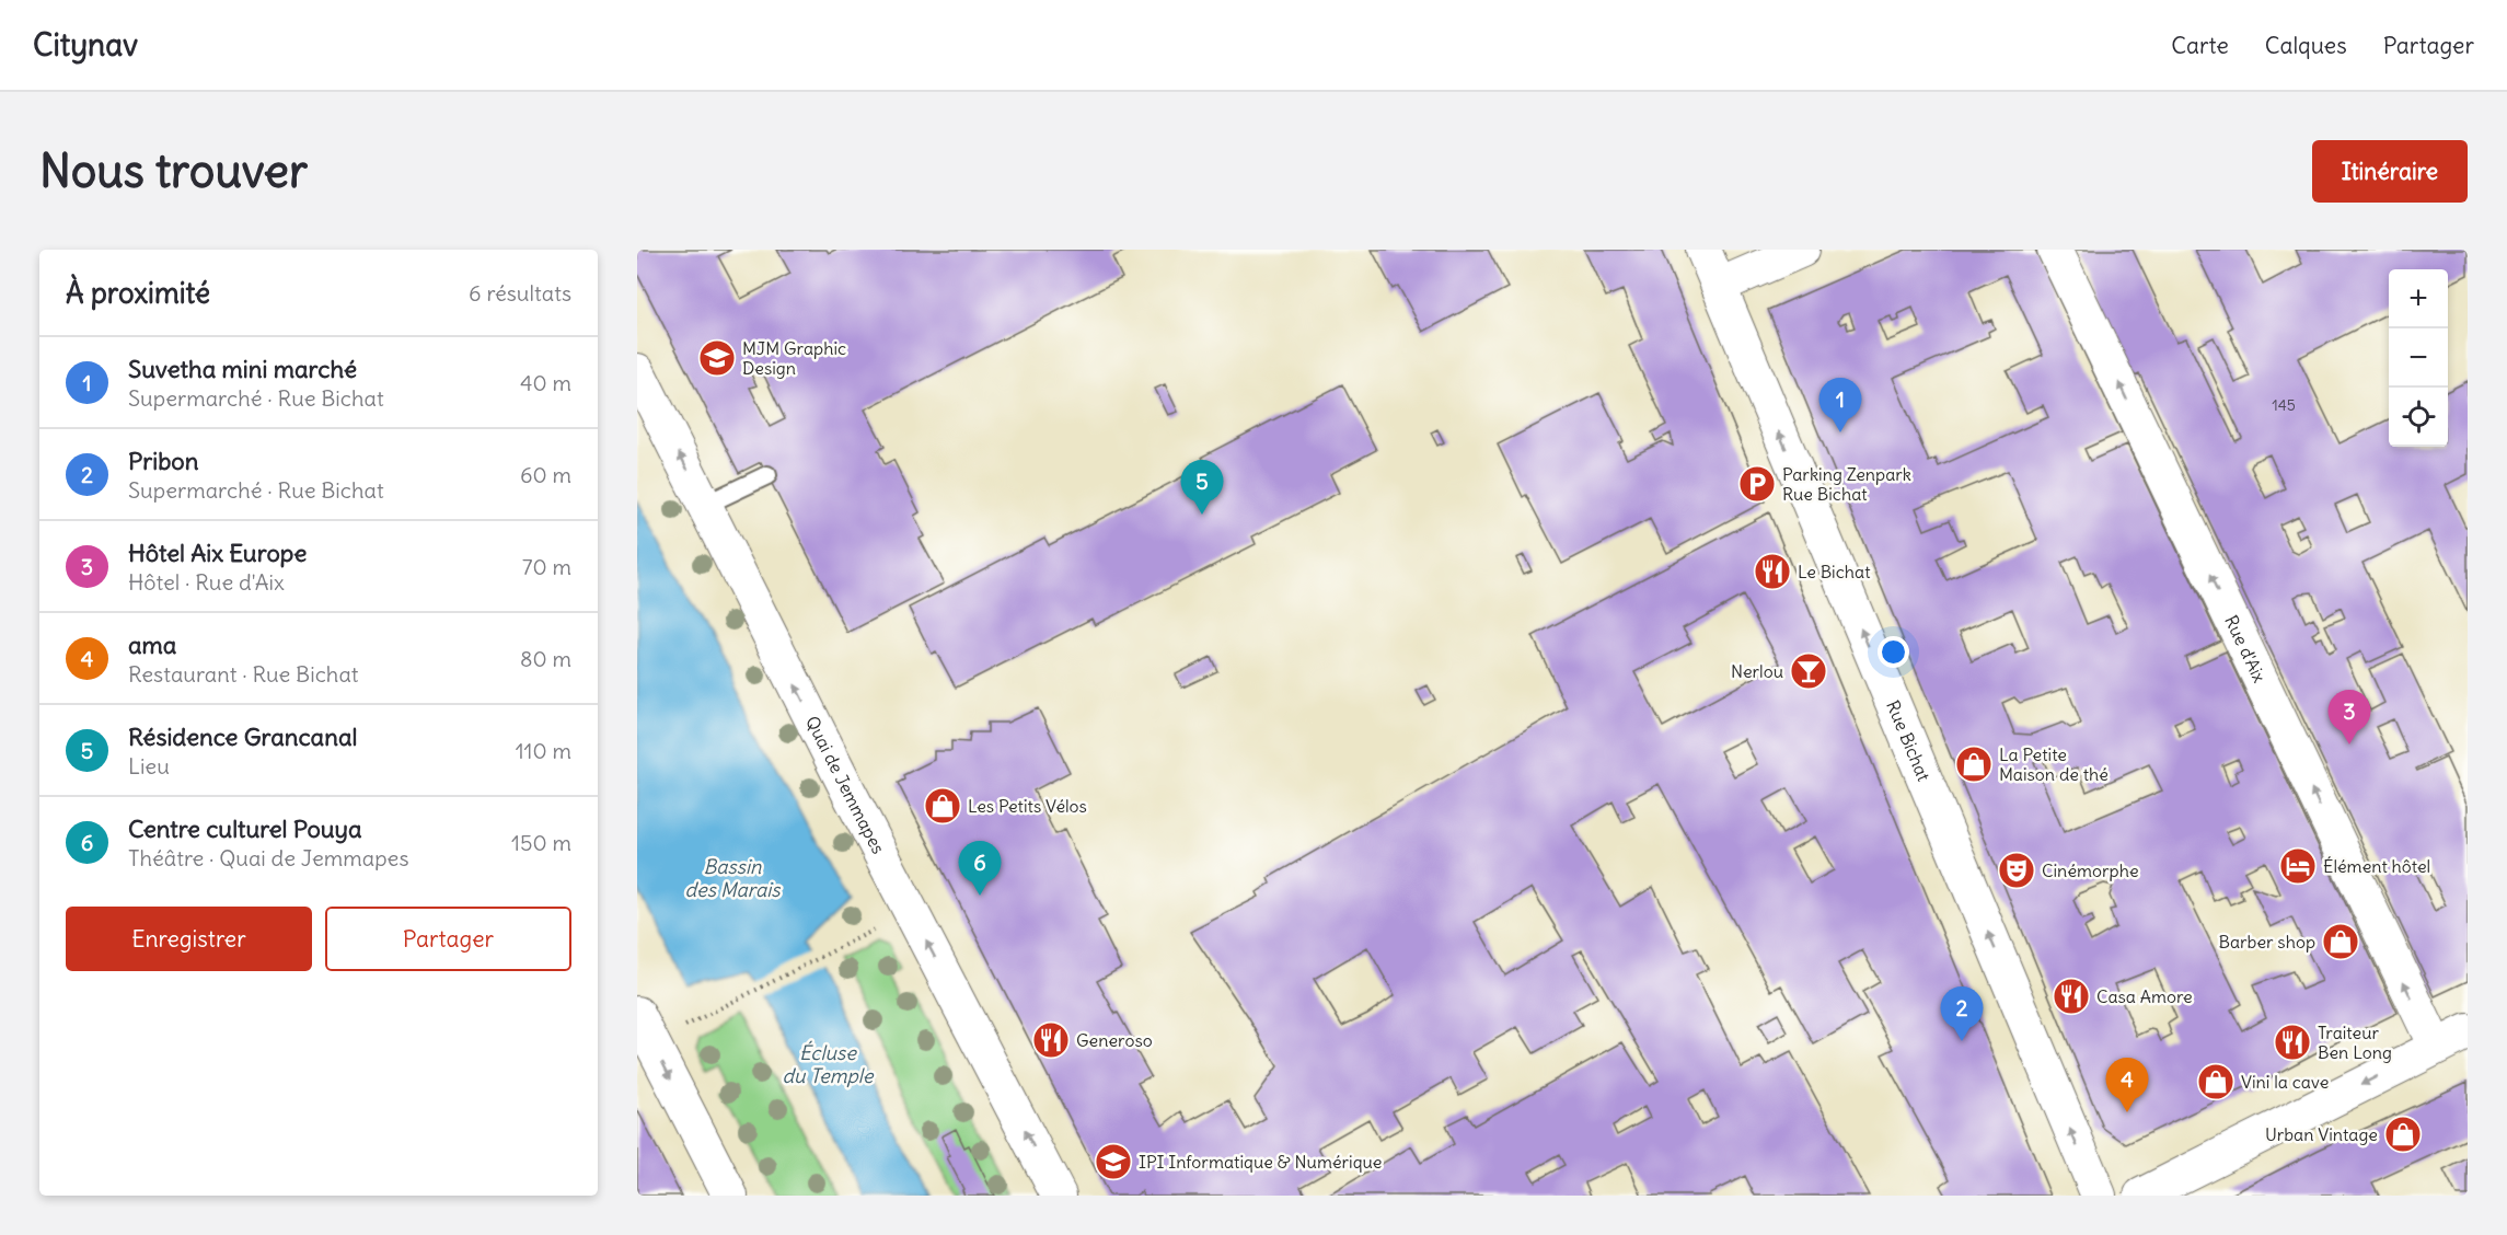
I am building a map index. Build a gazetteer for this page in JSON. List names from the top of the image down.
{
  "streets": {
    "street": ["Rue d'Aix", "Rue Bichat", "Quai de Jemmapes"]
  },
  "one_way": ["Rue d'Aix", "Rue Bichat", "Quai de Jemmapes"],
  "water": ["Bassin des Marais", "Écluse du Temple"],
  "places": {
    "school or university": ["MJM Graphic Design", "IPI Informatique & Numérique"],
    "parking": ["Parking Zenpark Rue Bichat"],
    "restaurant": [
      "Le Bichat",
      "Casa Amore",
      "Generoso",
      "Traiteur Ben Long"
    ],
    "bar": ["Nerlou"],
    "shop": [
      "La Petite Maison de thé",
      "Les Petits Vélos",
      "Barber shop",
      "Vini la cave",
      "Urban Vintage"
    ],
    "hotel": ["Élément hôtel"],
    "theatre": ["Cinémorphe"]
  },
  "house_numbers": ["145"],
  "page": {
    "header": "Citynav",
    "nav": ["Carte", "Calques", "Partager"],
    "buttons": [
      "Itinéraire",
      ["Enregistrer", "Partager"]
    ],
    "title": "Nous trouver",
    "heading": ["À proximité", "6 résultats"],
    "map_buttons": ["+", "−"],
    "list": [
      {
        "mark": "1",
        "name": "Suvetha mini marché",
        "note": "Supermarché · Rue Bichat",
        "value": "40 m"
      },
      {
        "mark": "2",
        "name": "Pribon",
        "note": "Supermarché · Rue Bichat",
        "value": "60 m"
      },
      {
        "mark": "3",
        "name": "Hôtel Aix Europe",
        "note": "Hôtel · Rue d'Aix",
        "value": "70 m"
      },
      {
        "mark": "4",
        "name": "ama",
        "note": "Restaurant · Rue Bichat",
        "value": "80 m"
      },
      {
        "mark": "5",
        "name": "Résidence Grancanal",
        "note": "Lieu",
        "value": "110 m"
      },
      {
        "mark": "6",
        "name": "Centre culturel Pouya",
        "note": "Théâtre · Quai de Jemmapes",
        "value": "150 m"
      }
    ],
    "pins": [
      "1",
      "5",
      "3",
      "6",
      "2",
      "4"
    ]
  }
}
